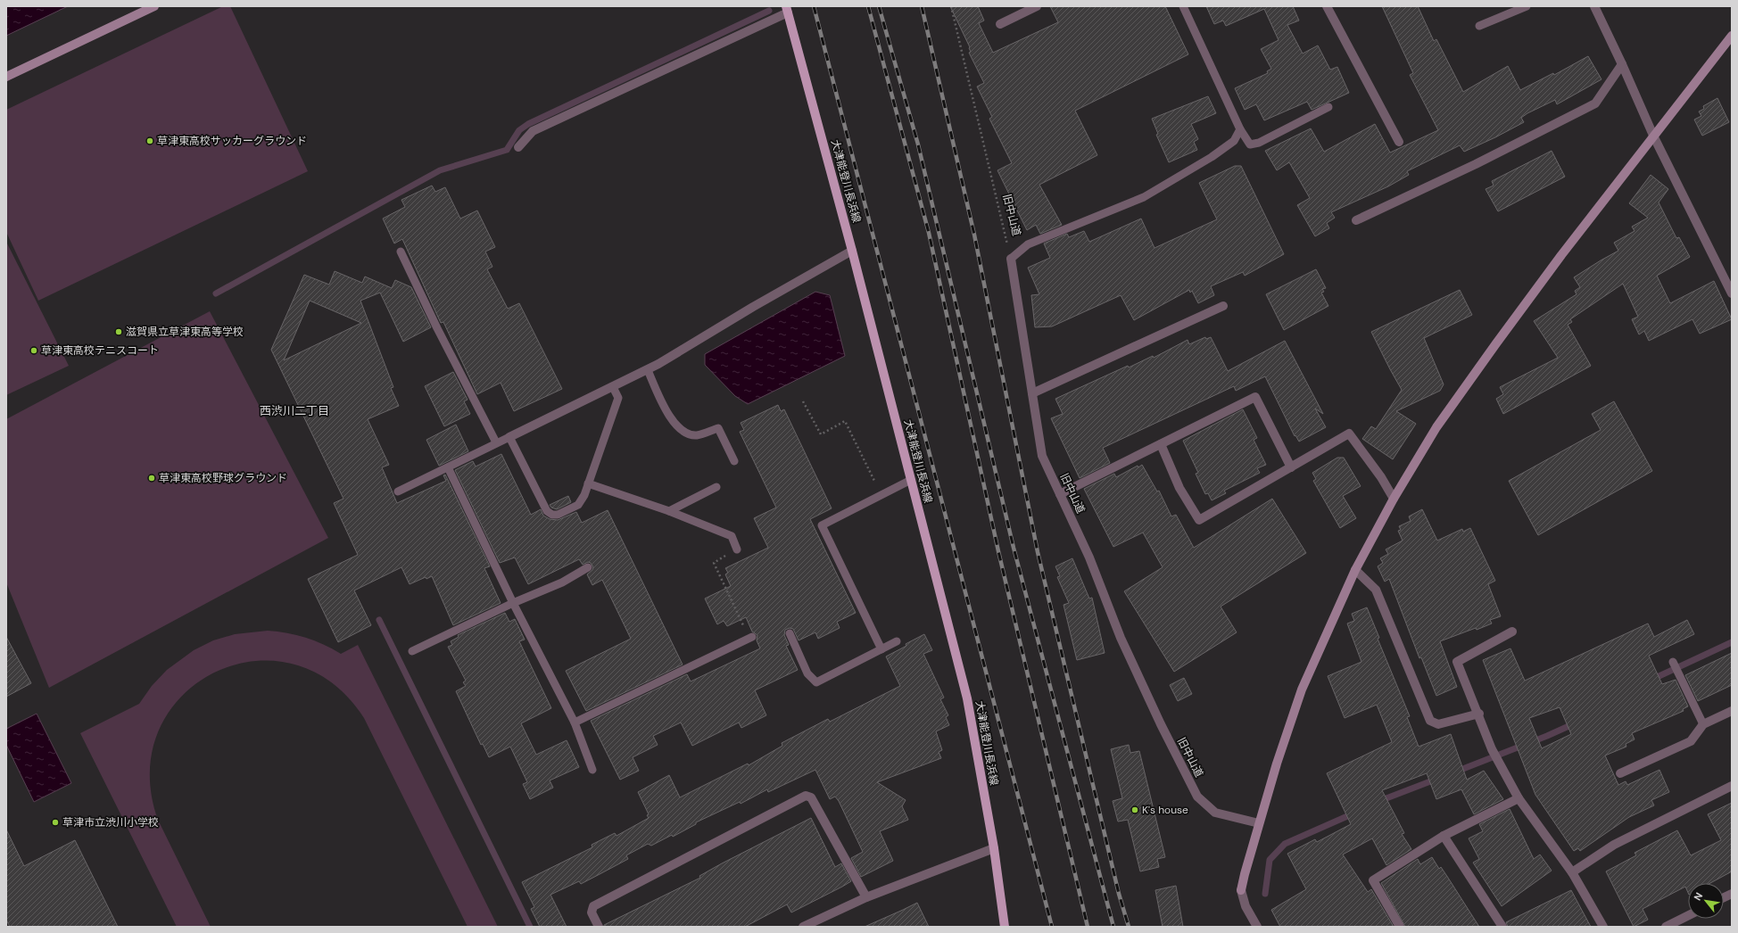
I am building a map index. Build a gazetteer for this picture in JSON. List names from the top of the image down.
{
  "streets": {
    "main road": ["大津能登川長浜線"],
    "street": ["旧中山道"]
  },
  "districts": ["西渋川二丁目"],
  "places": [
    "草津東高校サッカーグラウンド",
    "滋賀県立草津東高等学校",
    "草津東高校テニスコート",
    "草津東高校野球グラウンド",
    "K's house",
    "草津市立渋川小学校"
  ],
  "north": "top left"
}
